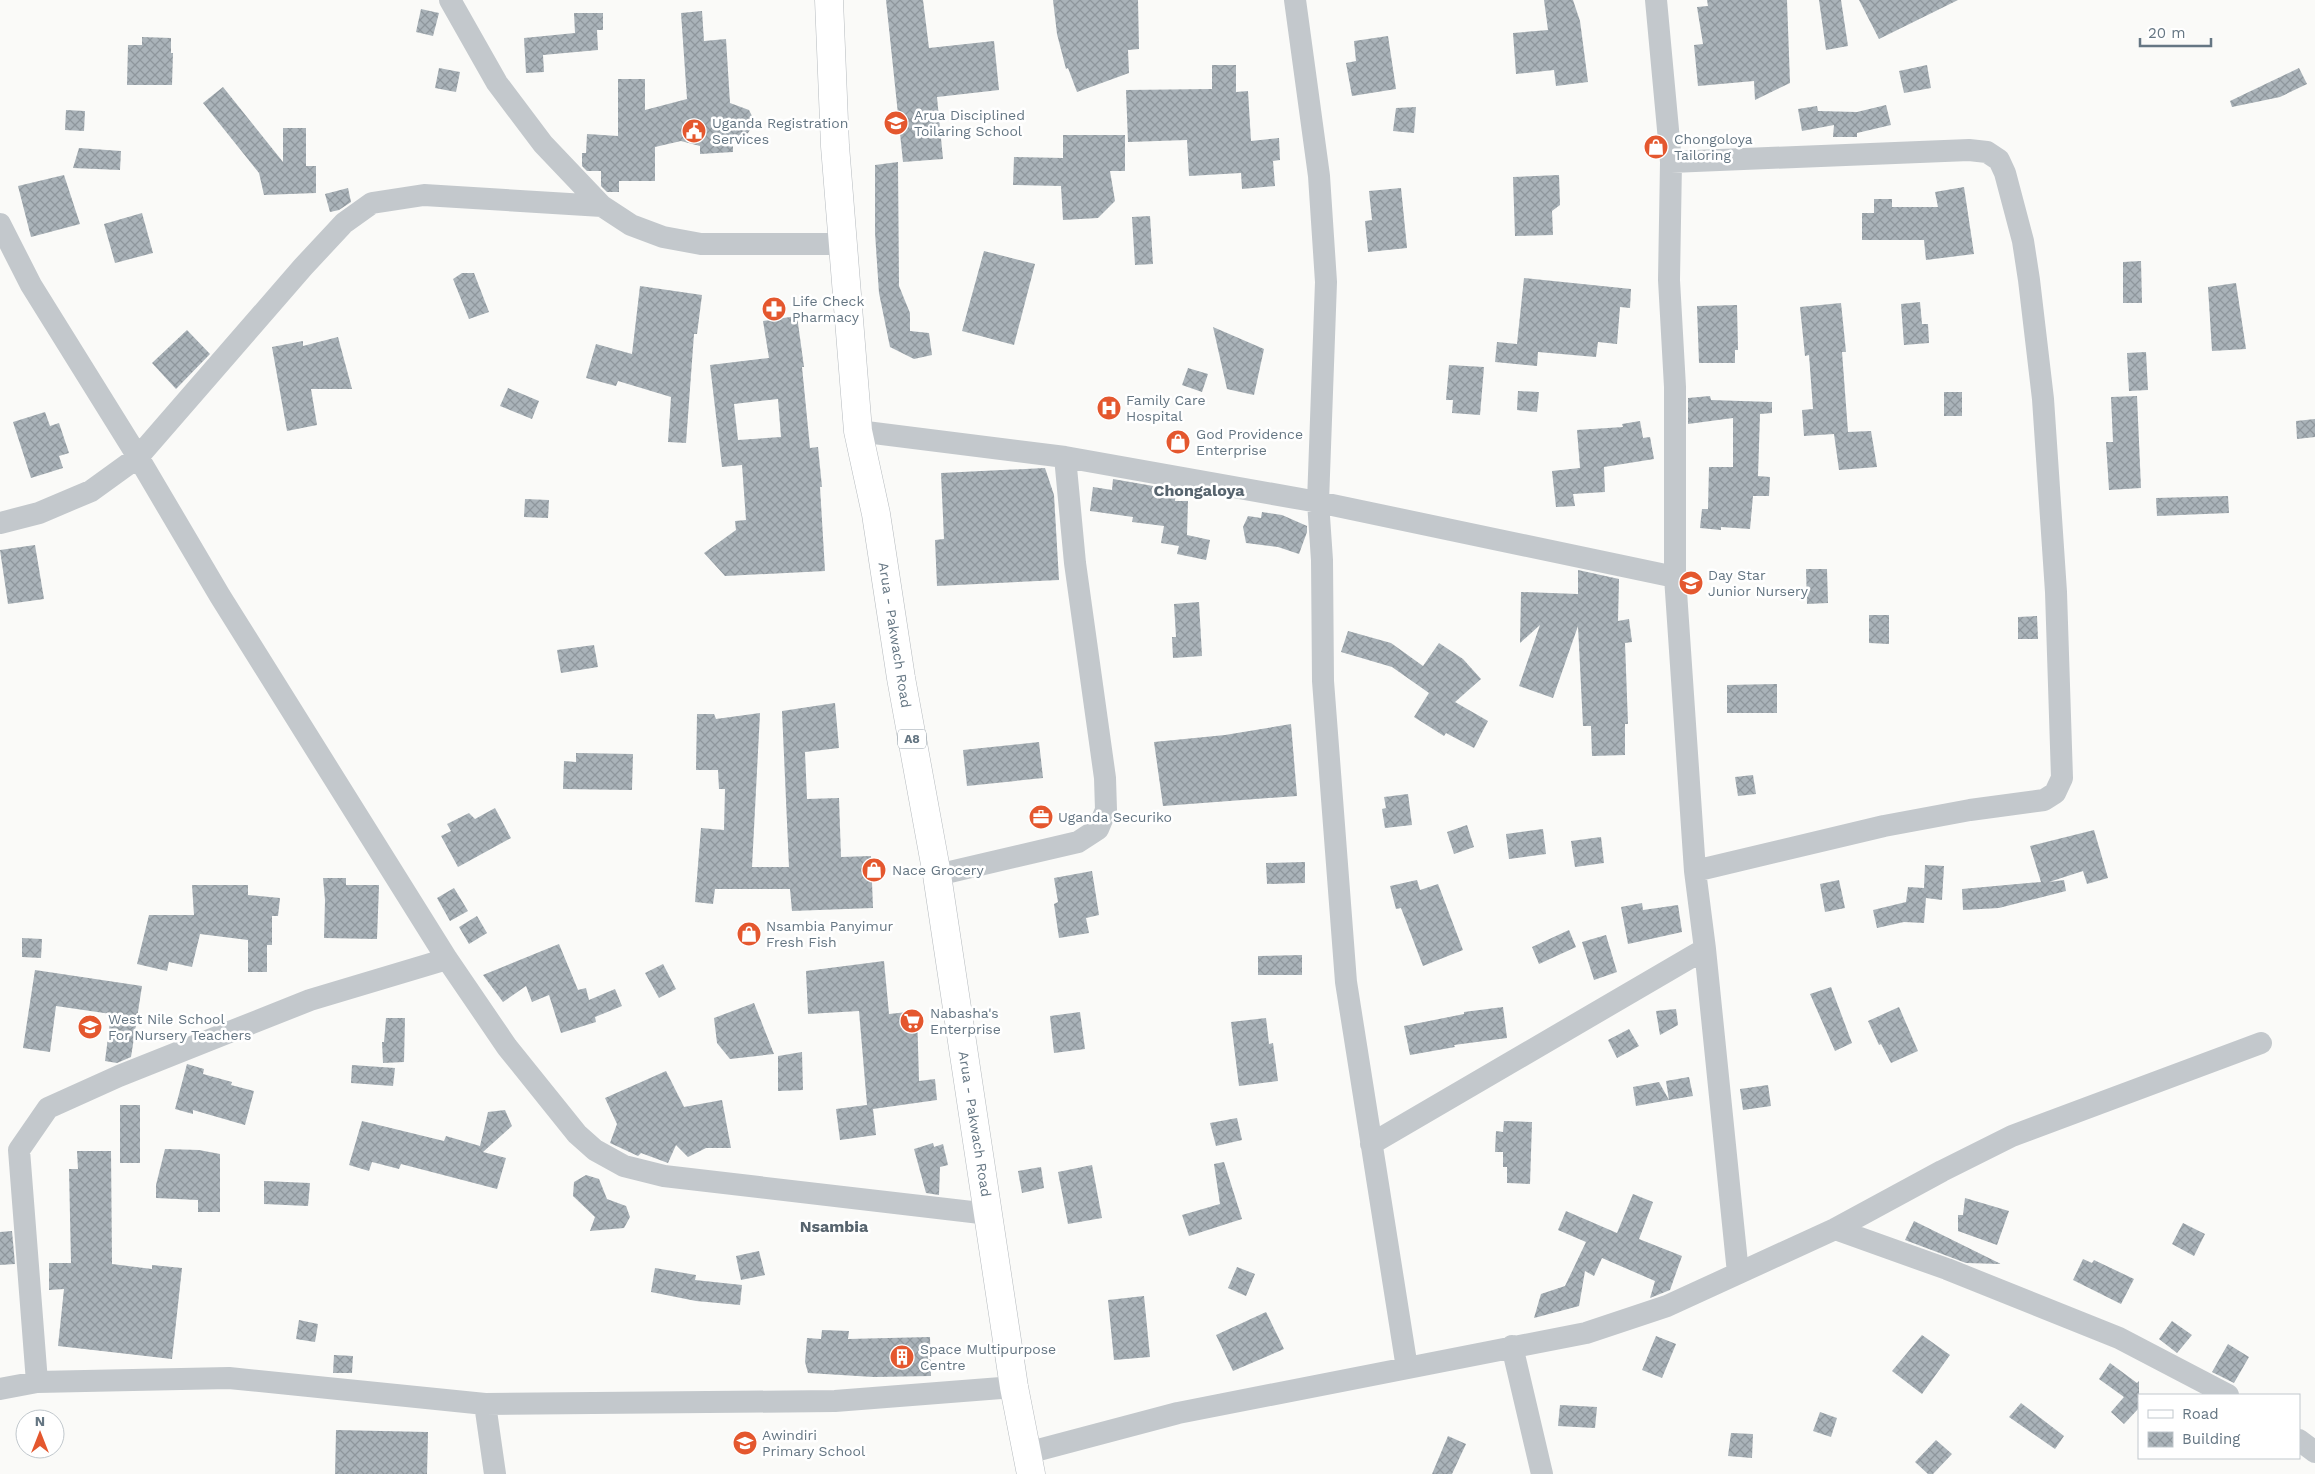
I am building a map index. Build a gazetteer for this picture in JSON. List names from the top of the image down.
{
  "streets": {
    "main road": ["Arua - Pakwach Road", "A8"]
  },
  "districts": ["Chongaloya", "Nsambia"],
  "places": {
    "school or university": [
      "Arua Disciplined Toilaring School",
      "Day Star Junior Nursery",
      "West Nile School For Nursery Teachers",
      "Awindiri Primary School"
    ],
    "public building": ["Uganda Registration Services"],
    "shop": [
      "Chongoloya Tailoring",
      "God Providence Enterprise",
      "Nace Grocery",
      "Nsambia Panyimur Fresh Fish"
    ],
    "pharmacy": ["Life Check Pharmacy"],
    "hospital": ["Family Care Hospital"],
    "office": ["Uganda Securiko"],
    "supermarket": ["Nabasha's Enterprise"],
    "building": ["Space Multipurpose Centre"]
  },
  "legend": ["Road", "Building"],
  "scale_bar": "20 m",
  "north": "top"
}
